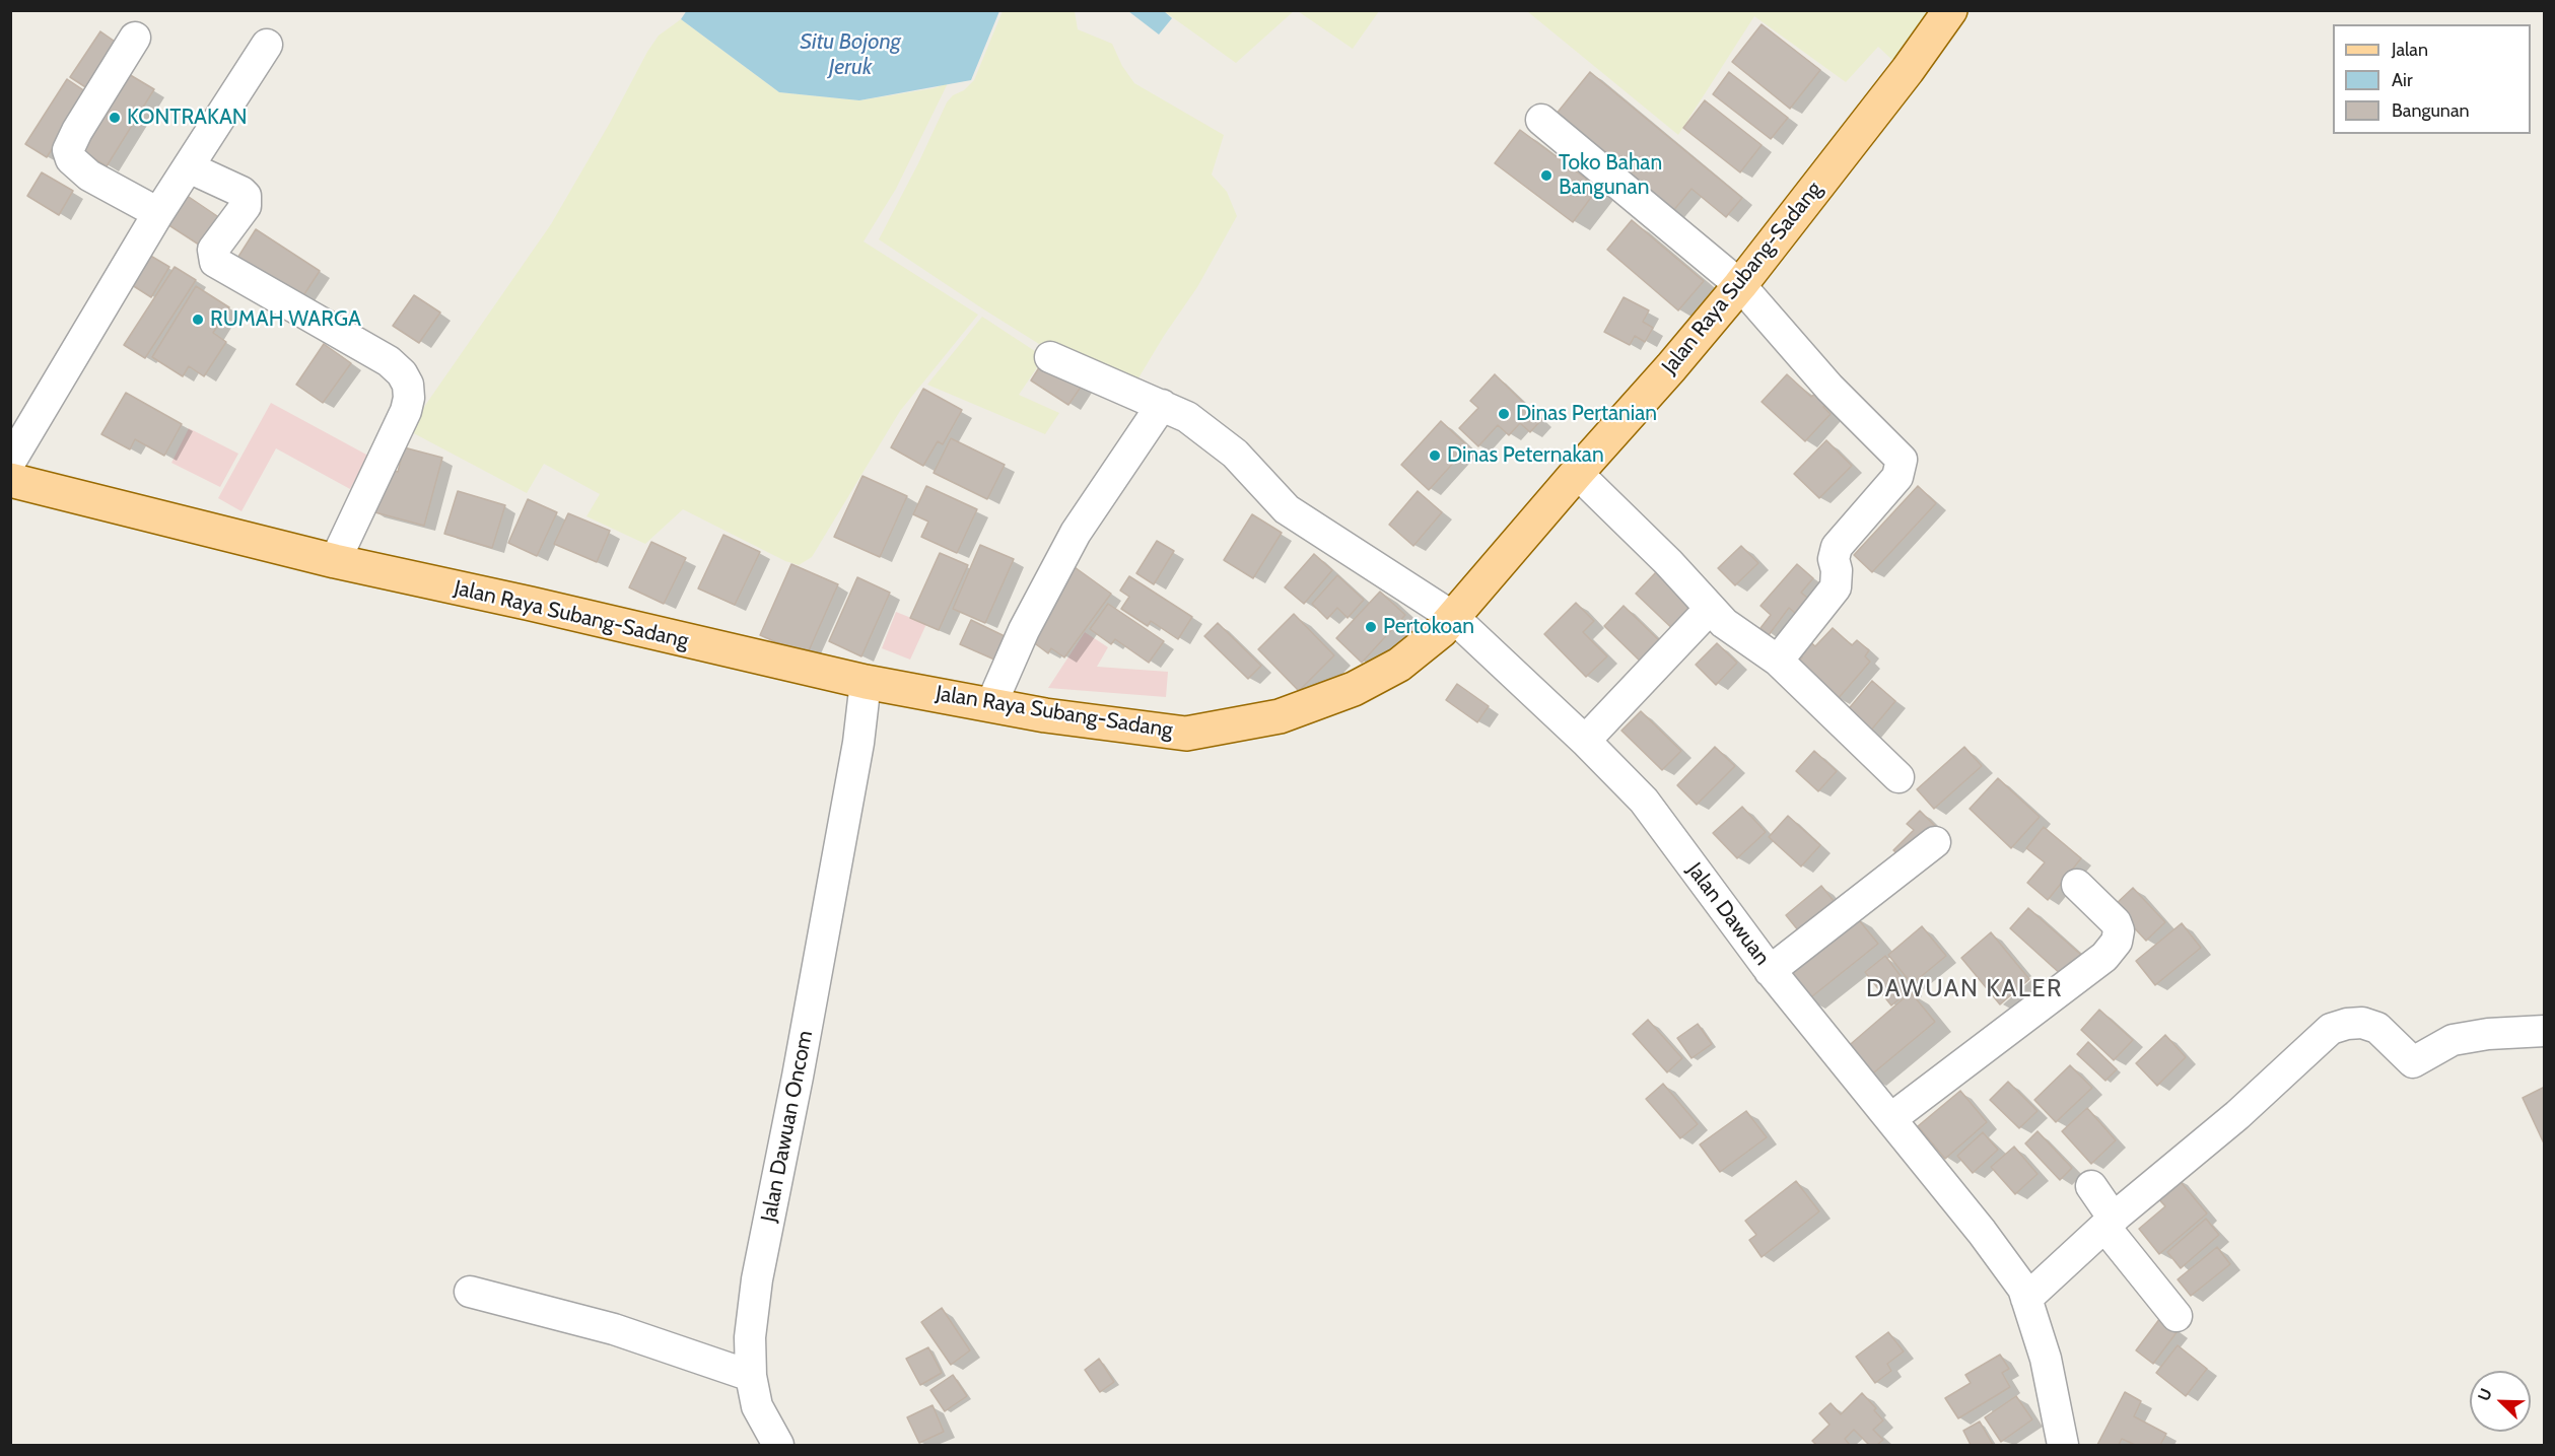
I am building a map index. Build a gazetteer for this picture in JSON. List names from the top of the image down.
{
  "streets": {
    "main road": ["Jalan Raya Subang-Sadang"],
    "street": ["Jalan Dawuan", "Jalan Dawuan Oncom"]
  },
  "crossings": [
    ["Jalan Raya Subang-Sadang", "Jalan Dawuan"],
    ["Jalan Raya Subang-Sadang", "Jalan Dawuan Oncom"]
  ],
  "districts": ["DAWUAN KALER"],
  "water": ["Situ Bojong Jeruk"],
  "places": [
    "KONTRAKAN",
    "Toko Bahan Bangunan",
    "RUMAH WARGA",
    "Dinas Pertanian",
    "Dinas Peternakan",
    "Pertokoan"
  ],
  "legend": ["Jalan", "Air", "Bangunan"],
  "north": "top left"
}
